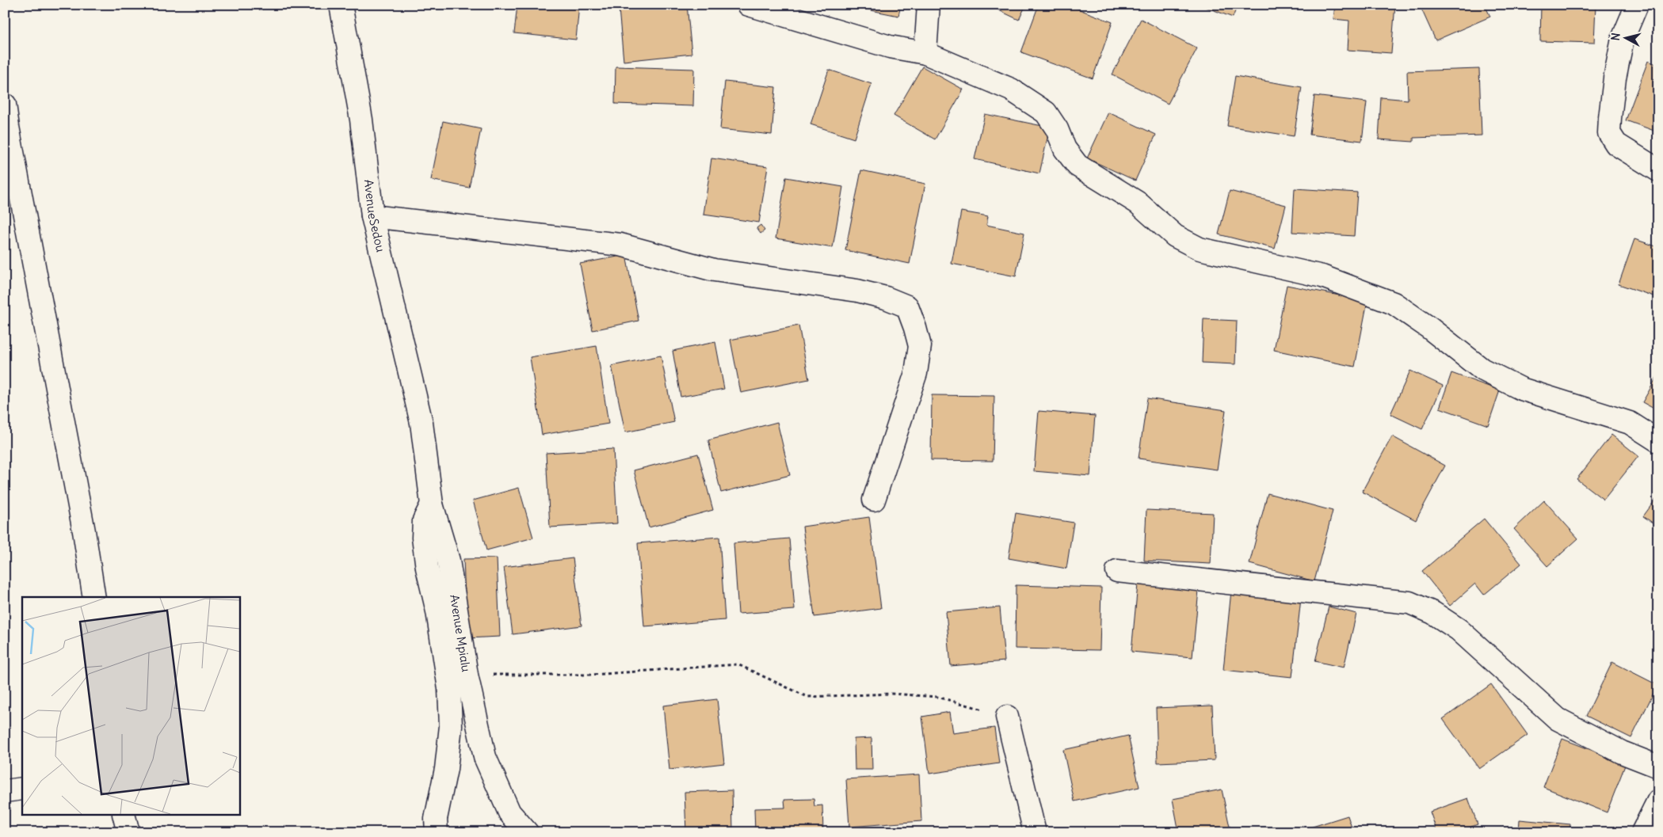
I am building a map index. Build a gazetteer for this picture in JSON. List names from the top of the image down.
{
  "streets": {
    "street": ["AvenueSedou", "Avenue Mpialu"]
  },
  "crossings": [
    ["AvenueSedou", "Avenue Mpialu"]
  ],
  "north": "left"
}
